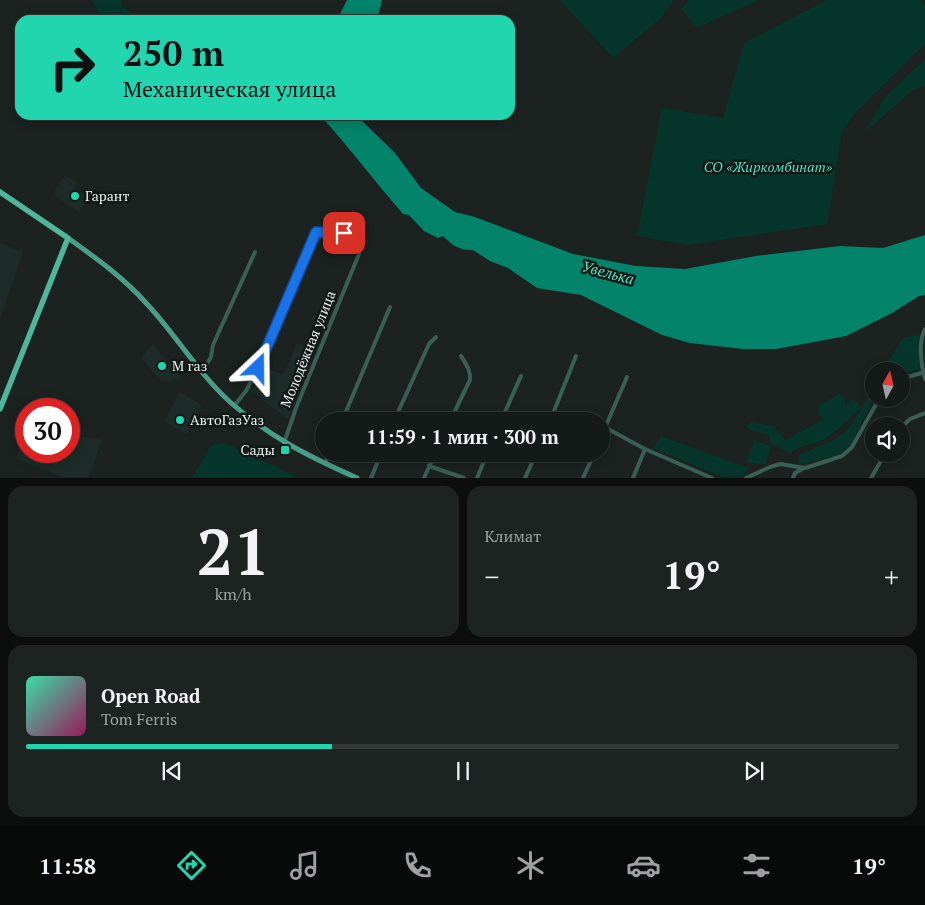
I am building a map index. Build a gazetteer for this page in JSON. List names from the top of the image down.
{
  "streets": {
    "street": ["Молодёжная улица"]
  },
  "water": ["Увелька"],
  "parks": ["СО «Жиркомбинат»"],
  "places": {
    "other": ["Гарант", "М газ", "АвтоГазУаз"],
    "transit": ["Сады"]
  },
  "north": "top",
  "page": {
    "turn": ["250 m", "Механическая улица"],
    "limit": "30",
    "trip": "11:59 · 1 мин · 300 m",
    "tile": [
      ["21", "km/h"],
      "Климат"
    ],
    "heat": ["−", "19°", "+"],
    "song": ["Open Road", "Tom Ferris"],
    "tabs": ["11:58", "19°"]
  }
}
